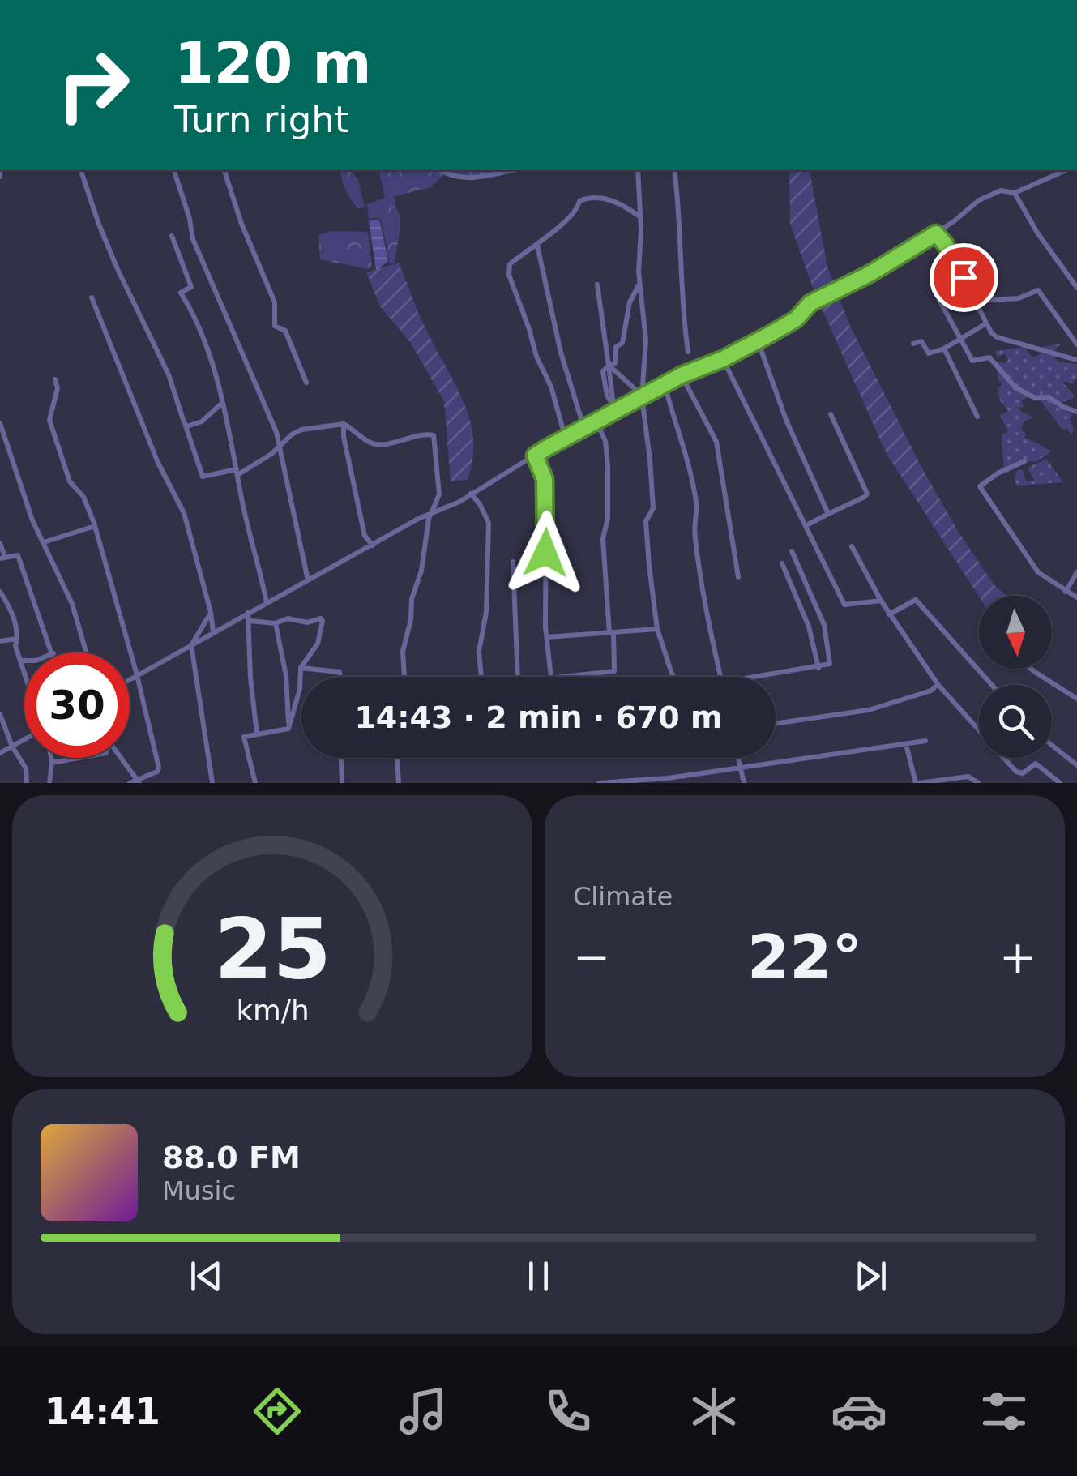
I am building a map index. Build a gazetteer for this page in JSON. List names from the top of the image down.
{
  "north": "bottom",
  "page": {
    "turn": ["120 m", "Turn right"],
    "limit": "30",
    "trip": "14:43 · 2 min · 670 m",
    "tile": "Climate",
    "heat": ["−", "22°", "+"],
    "song": ["88.0 FM", "Music"],
    "tabs": "14:41",
    "gauge": ["25", "km/h"]
  }
}
